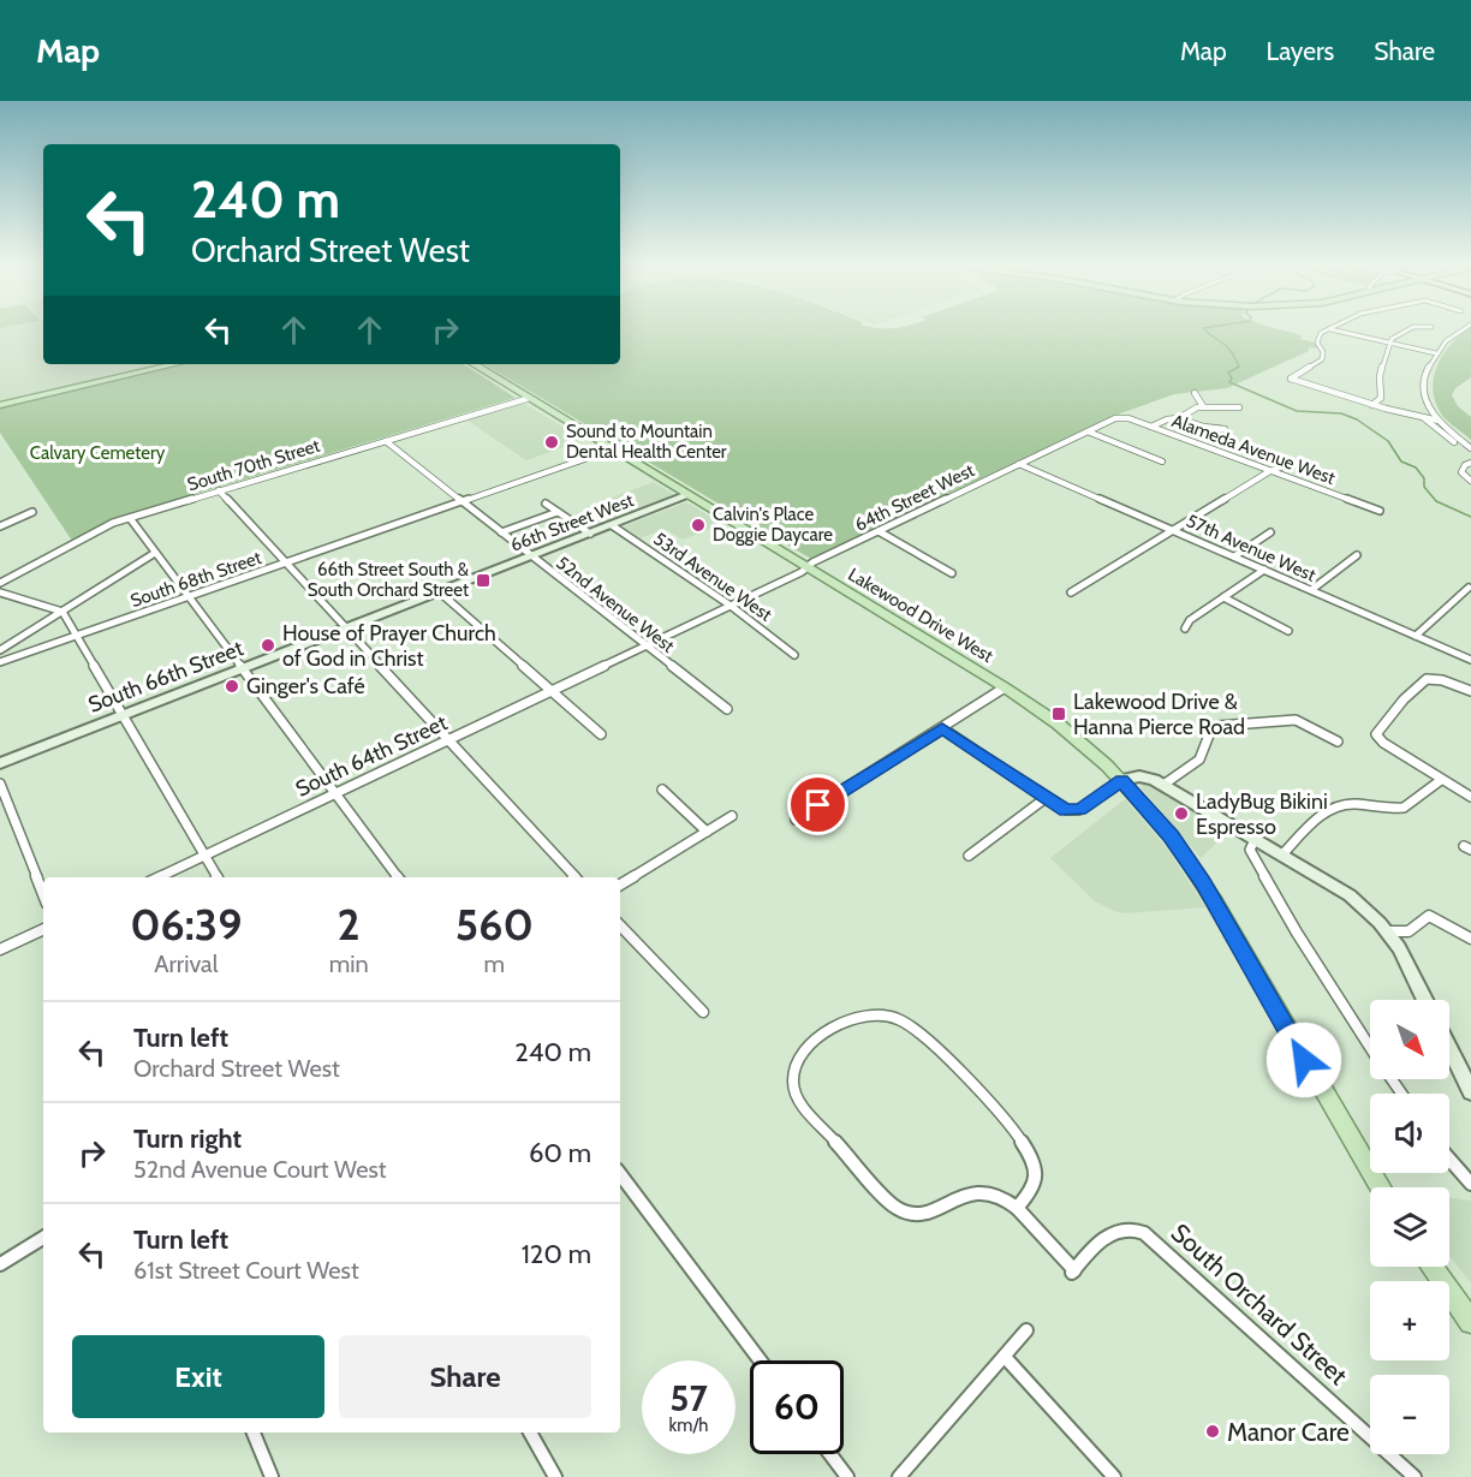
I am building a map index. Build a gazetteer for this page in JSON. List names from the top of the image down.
{
  "streets": {
    "main road": ["Lakewood Drive West"],
    "street": [
      "Alameda Avenue West",
      "South 70th Street",
      "64th Street West",
      "66th Street West",
      "57th Avenue West",
      "53rd Avenue West",
      "South 68th Street",
      "52nd Avenue West",
      "South 66th Street",
      "South 64th Street",
      "South Orchard Street"
    ]
  },
  "crossings": [
    ["Alameda Avenue West", "64th Street West"],
    ["South 70th Street", "52nd Avenue West"],
    ["South 70th Street", "Lakewood Drive West"],
    ["64th Street West", "57th Avenue West"],
    ["64th Street West", "53rd Avenue West"],
    ["64th Street West", "52nd Avenue West"],
    ["64th Street West", "Lakewood Drive West"],
    ["64th Street West", "South 64th Street"],
    ["66th Street West", "53rd Avenue West"],
    ["66th Street West", "52nd Avenue West"],
    ["66th Street West", "Lakewood Drive West"],
    ["66th Street West", "South 66th Street"],
    ["South 68th Street", "52nd Avenue West"],
    ["South 68th Street", "Lakewood Drive West"]
  ],
  "parks": ["Calvary Cemetery"],
  "places": {
    "other": [
      "Sound to Mountain Dental Health Center",
      "Calvin's Place Doggie Daycare",
      "House of Prayer Church of God in Christ",
      "Ginger's Café",
      "LadyBug Bikini Espresso",
      "Manor Care"
    ],
    "transit": ["66th Street South & South Orchard Street", "Lakewood Drive & Hanna Pierce Road"]
  },
  "north": "bottom right",
  "page": {
    "header": "Map",
    "nav": ["Map", "Layers", "Share"],
    "turn": ["240 m", "Orchard Street West"],
    "eta": [
      "06:39",
      "Arrival",
      "2",
      "min",
      "560",
      "m"
    ],
    "map_buttons": ["+", "−"],
    "list": [
      {
        "name": "Turn left",
        "note": "Orchard Street West",
        "value": "240 m"
      },
      {
        "name": "Turn right",
        "note": "52nd Avenue Court West",
        "value": "60 m"
      },
      {
        "name": "Turn left",
        "note": "61st Street Court West",
        "value": "120 m"
      }
    ],
    "buttons": ["Exit", "Share"],
    "speed": "57 km/h",
    "limit": "60"
  }
}
